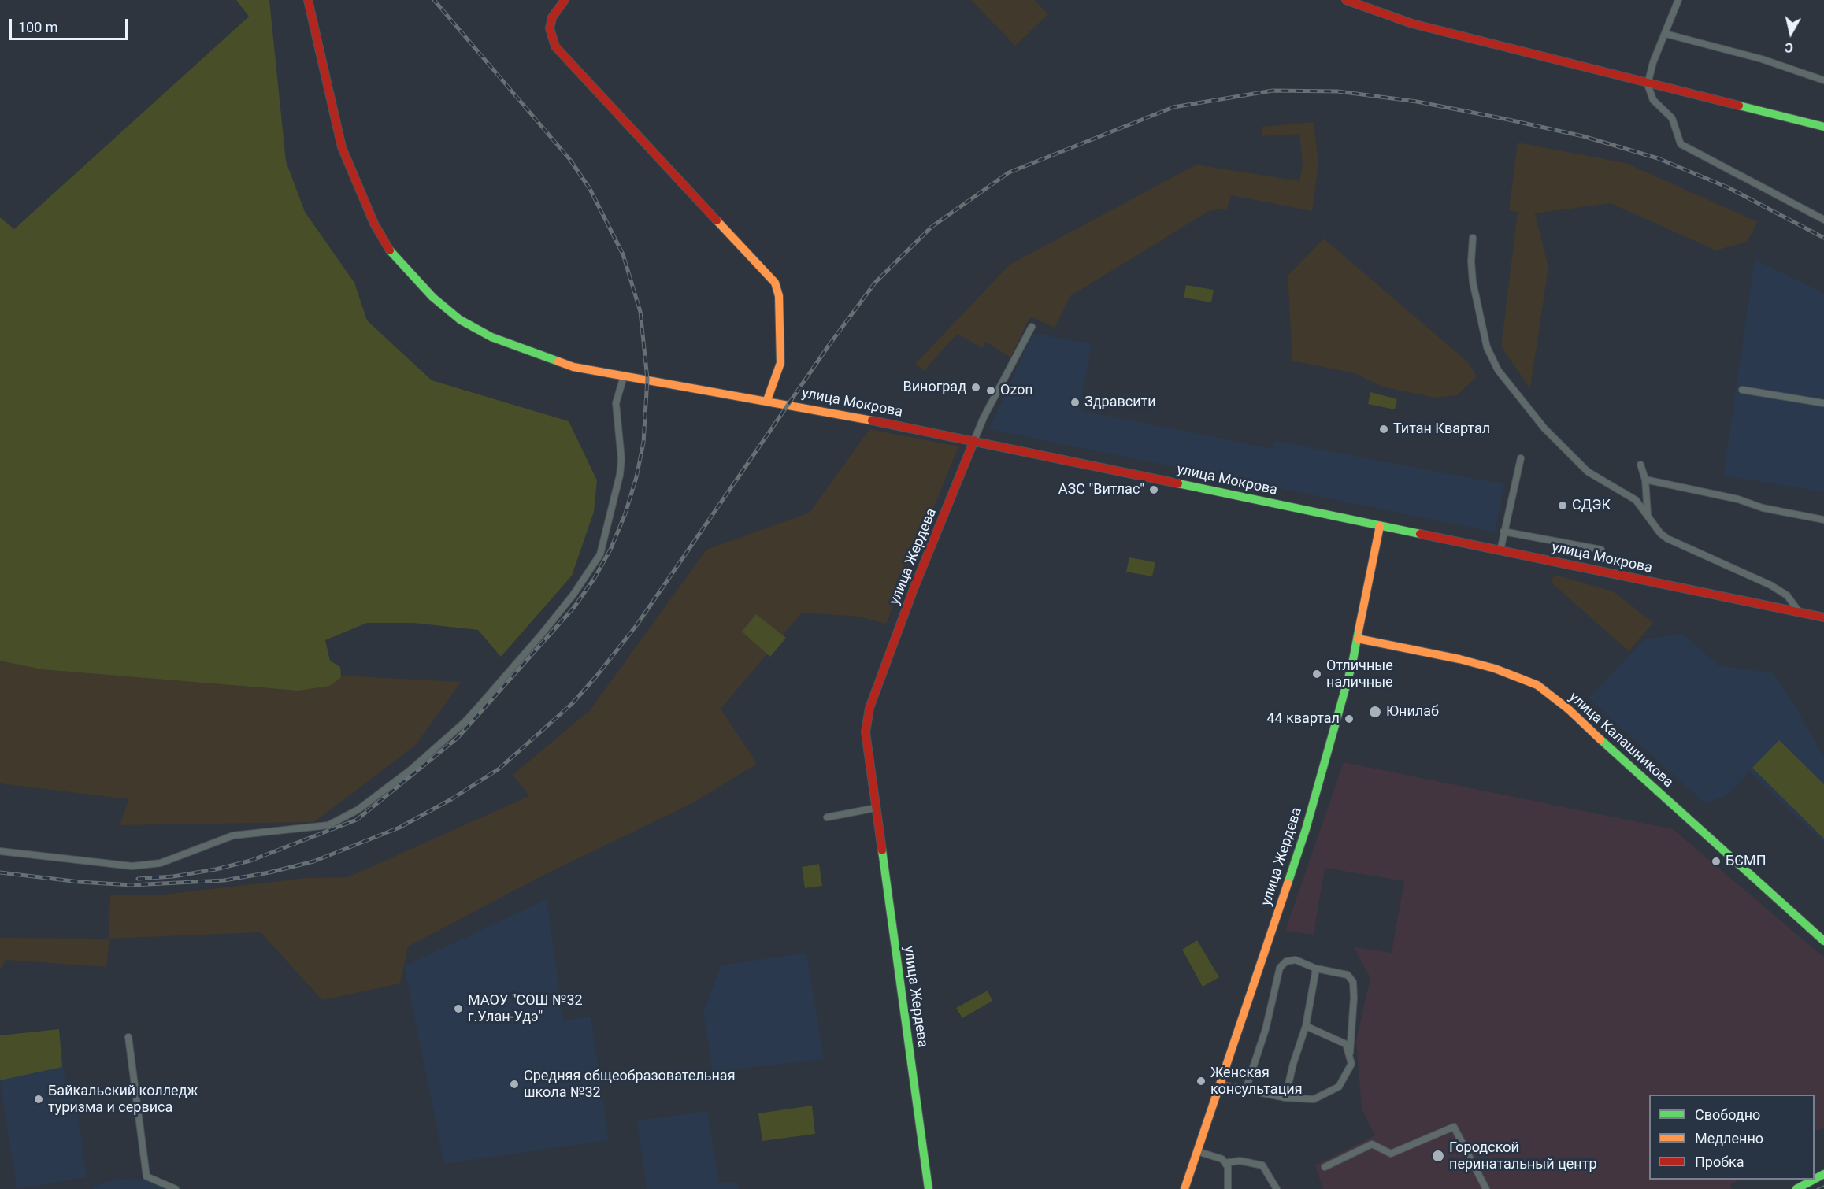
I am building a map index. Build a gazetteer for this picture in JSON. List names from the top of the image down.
{
  "streets": {
    "main road": ["улица Мокрова", "улица Жердева", "улица Калашникова"]
  },
  "crossings": [
    ["улица Мокрова", "улица Жердева"],
    ["улица Жердева", "улица Калашникова"]
  ],
  "places": [
    "Виноград",
    "Ozon",
    "Здравсити",
    "Титан Квартал",
    "АЗС \"Витлас\"",
    "СДЭК",
    "Отличные наличные",
    "Юнилаб",
    "44 квартал",
    "БСМП",
    "МАОУ \"СОШ №32 г.Улан-Удэ\"",
    "Женская консультация",
    "Средняя общеобразовательная школа №32",
    "Байкальский колледж туризма и сервиса",
    "Городской перинатальный центр"
  ],
  "legend": ["Свободно", "Медленно", "Пробка"],
  "scale_bar": "100 m",
  "north": "bottom"
}
